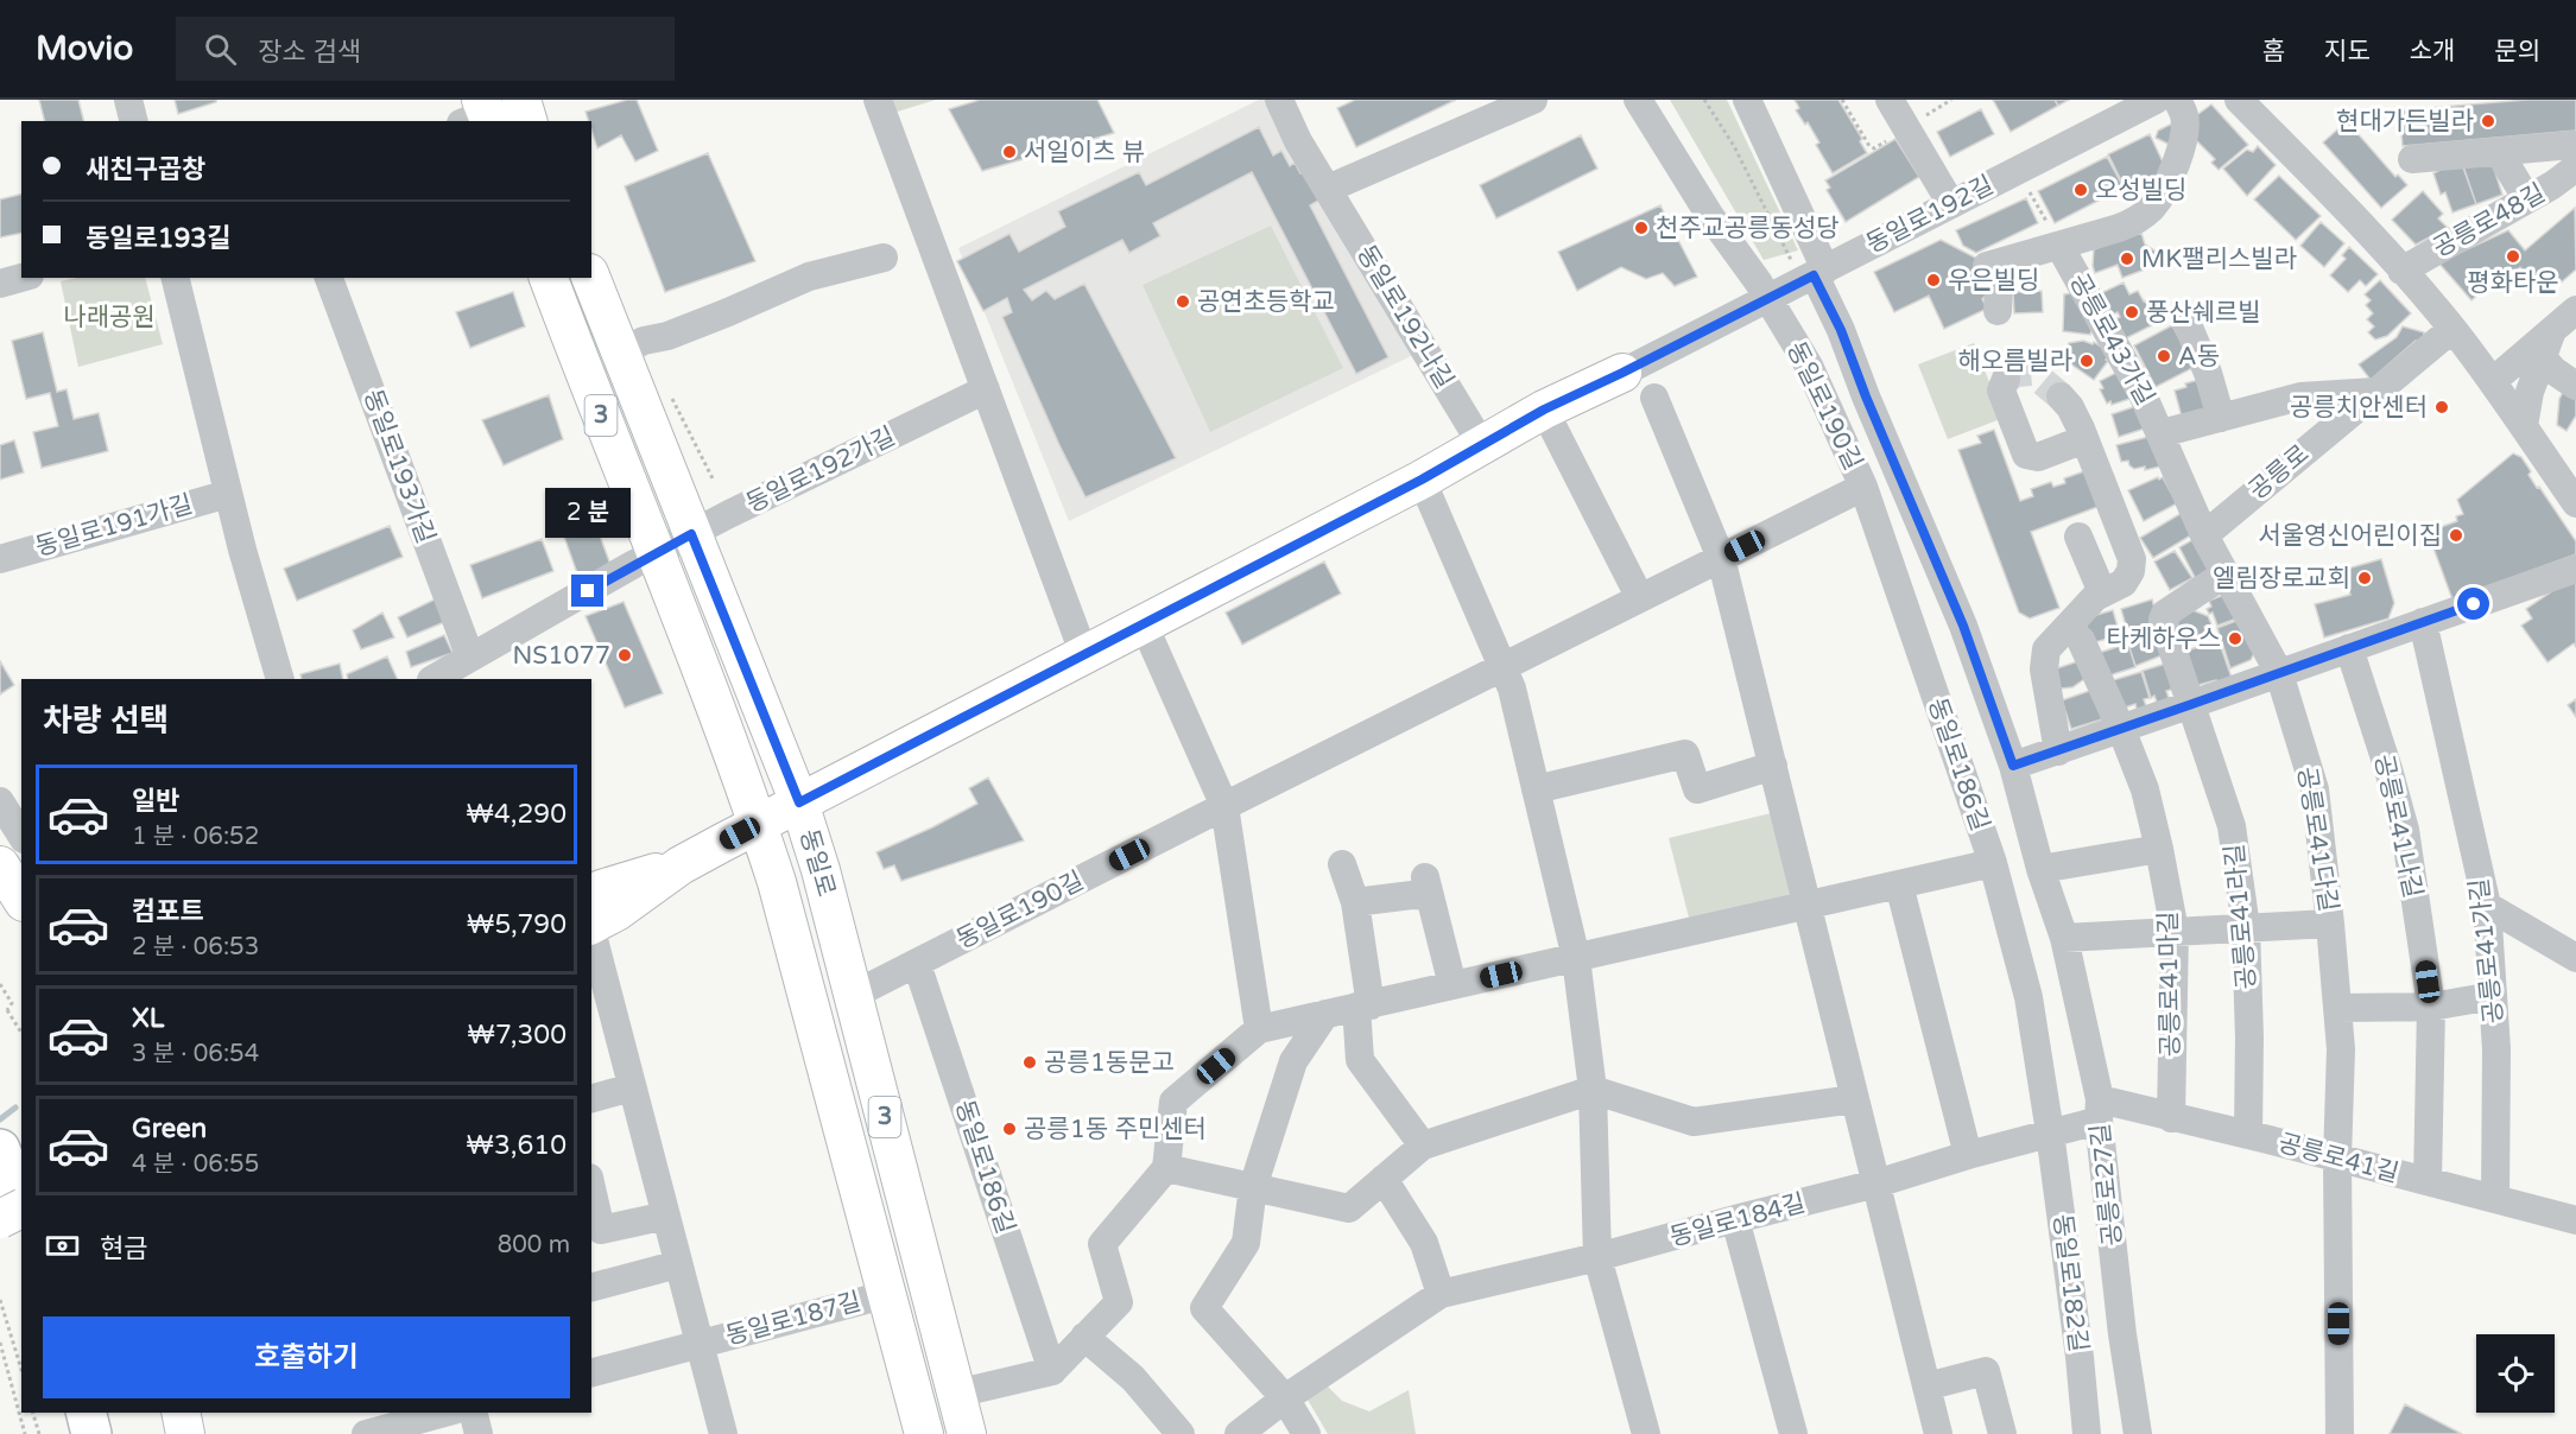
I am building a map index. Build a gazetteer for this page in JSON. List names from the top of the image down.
{
  "streets": {
    "main road": ["동일로192길", "3", "동일로"],
    "street": [
      "공릉로48길",
      "동일로192나길",
      "공릉로43가길",
      "동일로190길",
      "동일로193가길",
      "동일로192가길",
      "공릉로",
      "동일로191가길",
      "동일로186길",
      "공릉로41나길",
      "공릉로41다길",
      "공릉로41라길",
      "공릉로41가길",
      "공릉로41마길",
      "공릉로41길",
      "공릉로27길",
      "동일로184길",
      "동일로182길",
      "동일로187길"
    ]
  },
  "crossings": [
    ["동일로192길", "동일로192나길"],
    ["동일로192길", "동일로190길"],
    ["동일로192길", "동일로"],
    ["동일로192길", "공릉로27길"],
    ["동일로192길", "동일로187길"],
    ["공릉로43가길", "공릉로"],
    ["공릉로43가길", "공릉로41다길"],
    ["공릉로43가길", "공릉로41라길"],
    ["동일로190길", "동일로186길"],
    ["동일로190길", "동일로"],
    ["동일로193가길", "동일로192가길"],
    ["동일로192가길", "동일로"],
    ["공릉로41나길", "공릉로41길"],
    ["공릉로41다길", "공릉로41라길"],
    ["공릉로41다길", "공릉로41마길"],
    ["공릉로41다길", "공릉로41길"],
    ["동일로", "동일로187길"],
    ["공릉로41라길", "공릉로41길"],
    ["공릉로41가길", "공릉로41길"],
    ["공릉로41마길", "공릉로41길"],
    ["공릉로41길", "공릉로27길"],
    ["공릉로41길", "동일로184길"],
    ["공릉로27길", "동일로184길"],
    ["동일로184길", "동일로182길"]
  ],
  "parks": ["나래공원"],
  "places": [
    "현대가든빌라",
    "서일이츠 뷰",
    "오성빌딩",
    "천주교공릉동성당",
    "평화타운",
    "MK팰리스빌라",
    "우은빌딩",
    "공연초등학교",
    "풍산쉐르빌",
    "A동",
    "해오름빌라",
    "공릉치안센터",
    "서울영신어린이집",
    "엘림장로교회",
    "타케하우스",
    "NS1077",
    "공릉1동문고",
    "공릉1동 주민센터"
  ],
  "page": {
    "header": "Movio",
    "search": "장소 검색",
    "nav": [
      "홈",
      "지도",
      "소개",
      "문의"
    ],
    "banner": ["새친구곱창", "동일로193길"],
    "bubble": "2 분",
    "heading": "차량 선택",
    "list": [
      {
        "name": "일반",
        "note": "1 분 · 06:52",
        "value": "₩4,290"
      },
      {
        "name": "컴포트",
        "note": "2 분 · 06:53",
        "value": "₩5,790"
      },
      {
        "name": "XL",
        "note": "3 분 · 06:54",
        "value": "₩7,300"
      },
      {
        "name": "Green",
        "note": "4 분 · 06:55",
        "value": "₩3,610"
      }
    ],
    "pay": ["현금", "800 m"],
    "buttons": "호출하기"
  }
}
